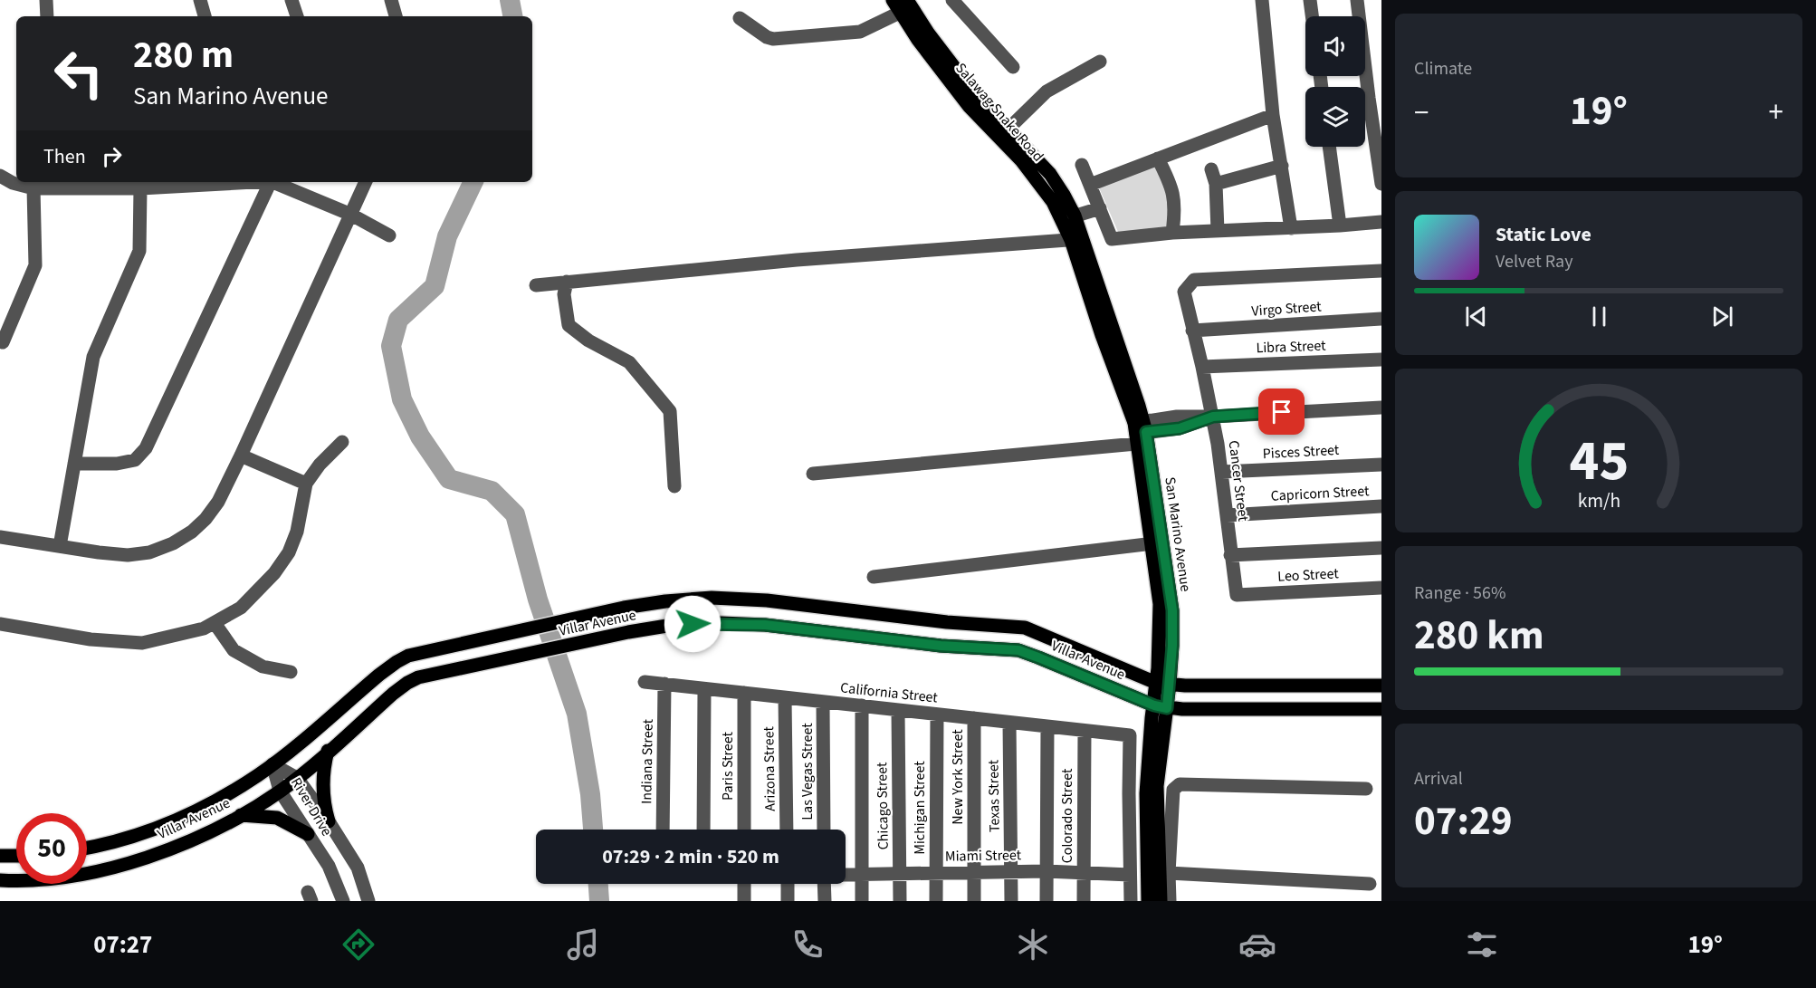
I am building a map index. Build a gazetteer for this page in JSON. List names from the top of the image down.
{
  "streets": {
    "main road": ["Salawag Snake Road", "San Marino Avenue", "Villar Avenue"],
    "street": [
      "Virgo Street",
      "Libra Street",
      "Pisces Street",
      "Cancer Street",
      "Capricorn Street",
      "Leo Street",
      "California Street",
      "Indiana Street",
      "Paris Street",
      "Arizona Street",
      "Las Vegas Street",
      "New York Street",
      "Texas Street",
      "Chicago Street",
      "River Drive",
      "Michigan Street",
      "Colorado Street",
      "Miami Street"
    ]
  },
  "crossings": [
    ["Salawag Snake Road", "San Marino Avenue"],
    ["Virgo Street", "Cancer Street"],
    ["Libra Street", "Cancer Street"],
    ["Pisces Street", "Cancer Street"],
    ["Cancer Street", "Capricorn Street"],
    ["Cancer Street", "Leo Street"],
    ["San Marino Avenue", "Villar Avenue"],
    ["Villar Avenue", "River Drive"],
    ["California Street", "Indiana Street"],
    ["California Street", "Paris Street"],
    ["California Street", "Arizona Street"],
    ["California Street", "Las Vegas Street"],
    ["California Street", "New York Street"],
    ["California Street", "Texas Street"],
    ["California Street", "Chicago Street"],
    ["California Street", "Michigan Street"],
    ["California Street", "Colorado Street"],
    ["California Street", "Miami Street"],
    ["New York Street", "Miami Street"],
    ["Texas Street", "Miami Street"],
    ["Chicago Street", "Miami Street"],
    ["Michigan Street", "Miami Street"],
    ["Colorado Street", "Miami Street"]
  ],
  "page": {
    "tile": [
      "Climate",
      ["Range · 56%", "280 km"],
      ["Arrival", "07:29"]
    ],
    "turn": ["280 m", "San Marino Avenue"],
    "heat": ["−", "19°", "+"],
    "then": "Then",
    "song": ["Static Love", "Velvet Ray"],
    "limit": "50",
    "trip": "07:29 · 2 min · 520 m",
    "tabs": ["07:27", "19°"],
    "gauge": ["45", "km/h"]
  }
}
